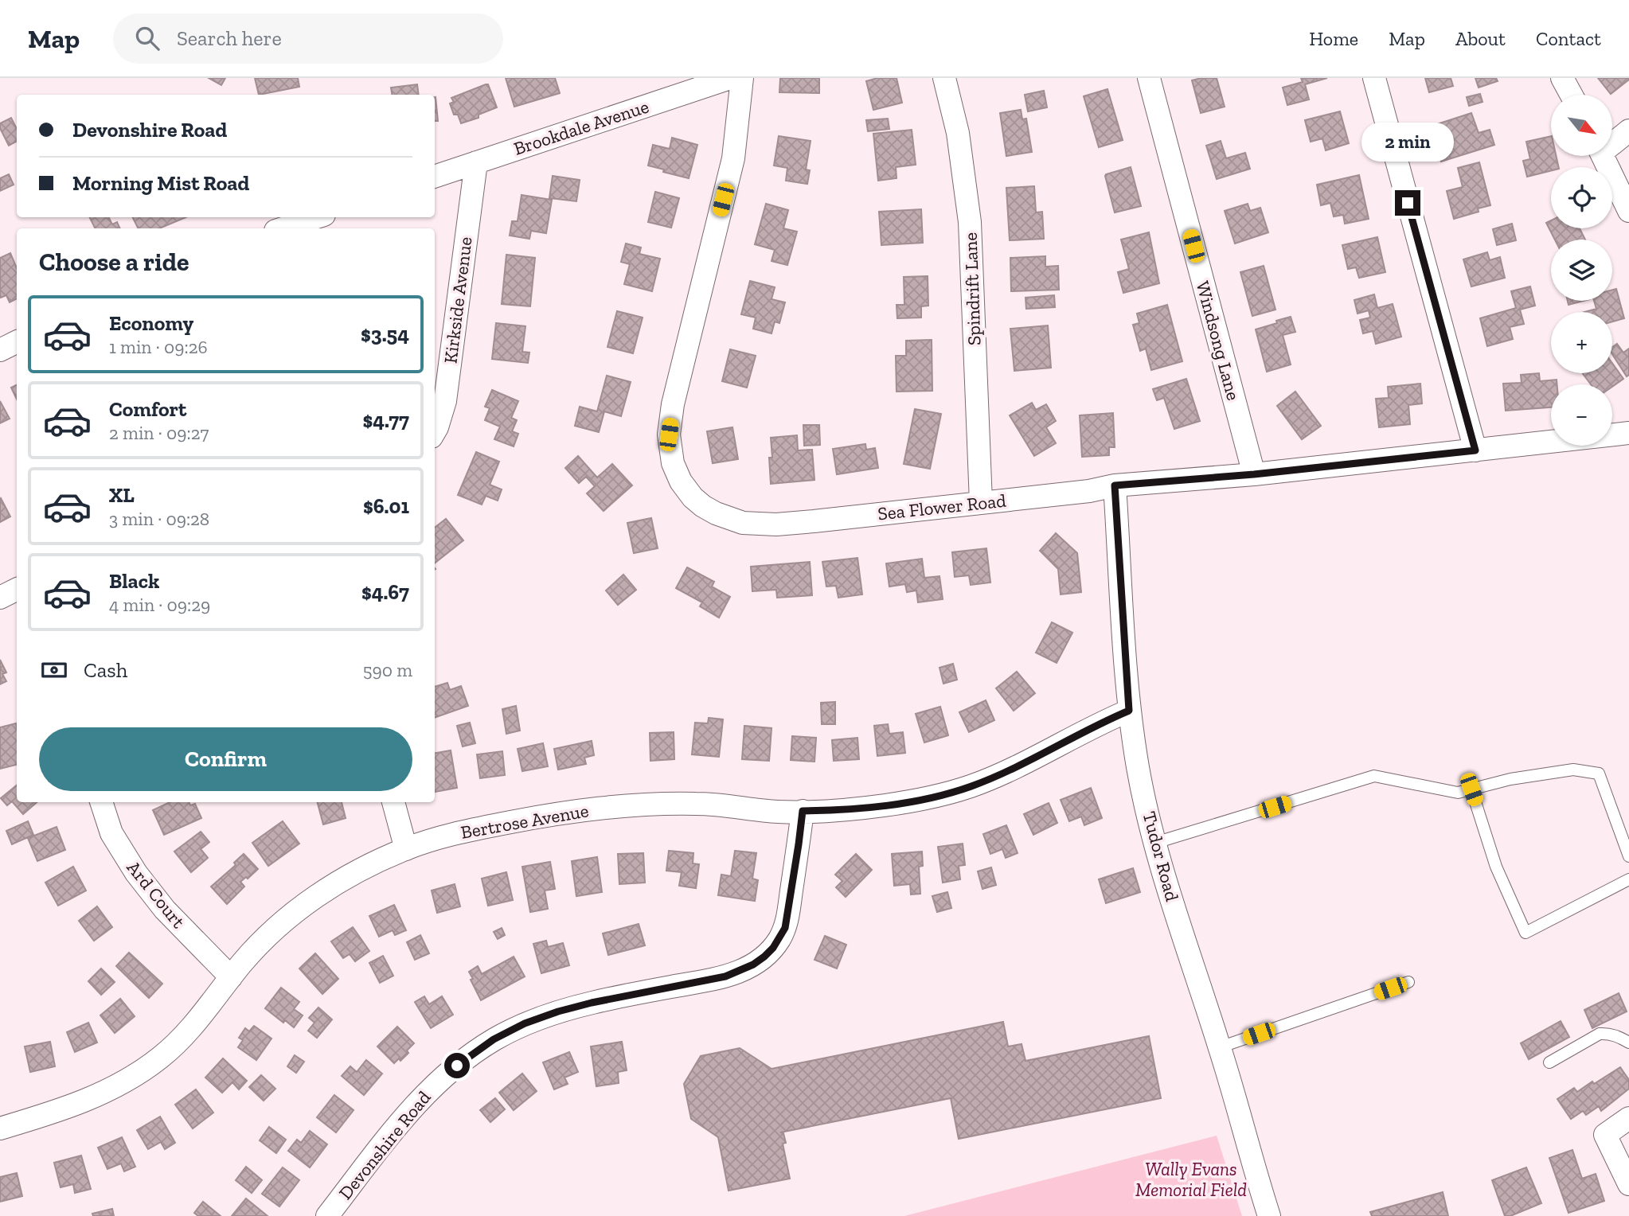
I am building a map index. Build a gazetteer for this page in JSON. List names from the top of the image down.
{
  "streets": {
    "street": [
      "Brookdale Avenue",
      "Spindrift Lane",
      "Kirkside Avenue",
      "Windsong Lane",
      "Sea Flower Road",
      "Bertrose Avenue",
      "Tudor Road",
      "Ard Court",
      "Devonshire Road"
    ]
  },
  "crossings": [
    ["Brookdale Avenue", "Kirkside Avenue"],
    ["Spindrift Lane", "Sea Flower Road"],
    ["Windsong Lane", "Sea Flower Road"],
    ["Sea Flower Road", "Tudor Road"],
    ["Bertrose Avenue", "Tudor Road"],
    ["Bertrose Avenue", "Ard Court"],
    ["Bertrose Avenue", "Devonshire Road"]
  ],
  "parks": ["Wally Evans Memorial Field"],
  "north": "bottom right",
  "page": {
    "header": "Map",
    "search": "Search here",
    "nav": [
      "Home",
      "Map",
      "About",
      "Contact"
    ],
    "map_buttons": ["+", "−"],
    "banner": ["Devonshire Road", "Morning Mist Road"],
    "bubble": "2 min",
    "heading": "Choose a ride",
    "list": [
      {
        "name": "Economy",
        "note": "1 min · 09:26",
        "value": "$3.54"
      },
      {
        "name": "Comfort",
        "note": "2 min · 09:27",
        "value": "$4.77"
      },
      {
        "name": "XL",
        "note": "3 min · 09:28",
        "value": "$6.01"
      },
      {
        "name": "Black",
        "note": "4 min · 09:29",
        "value": "$4.67"
      }
    ],
    "pay": ["Cash", "590 m"],
    "buttons": "Confirm"
  }
}
